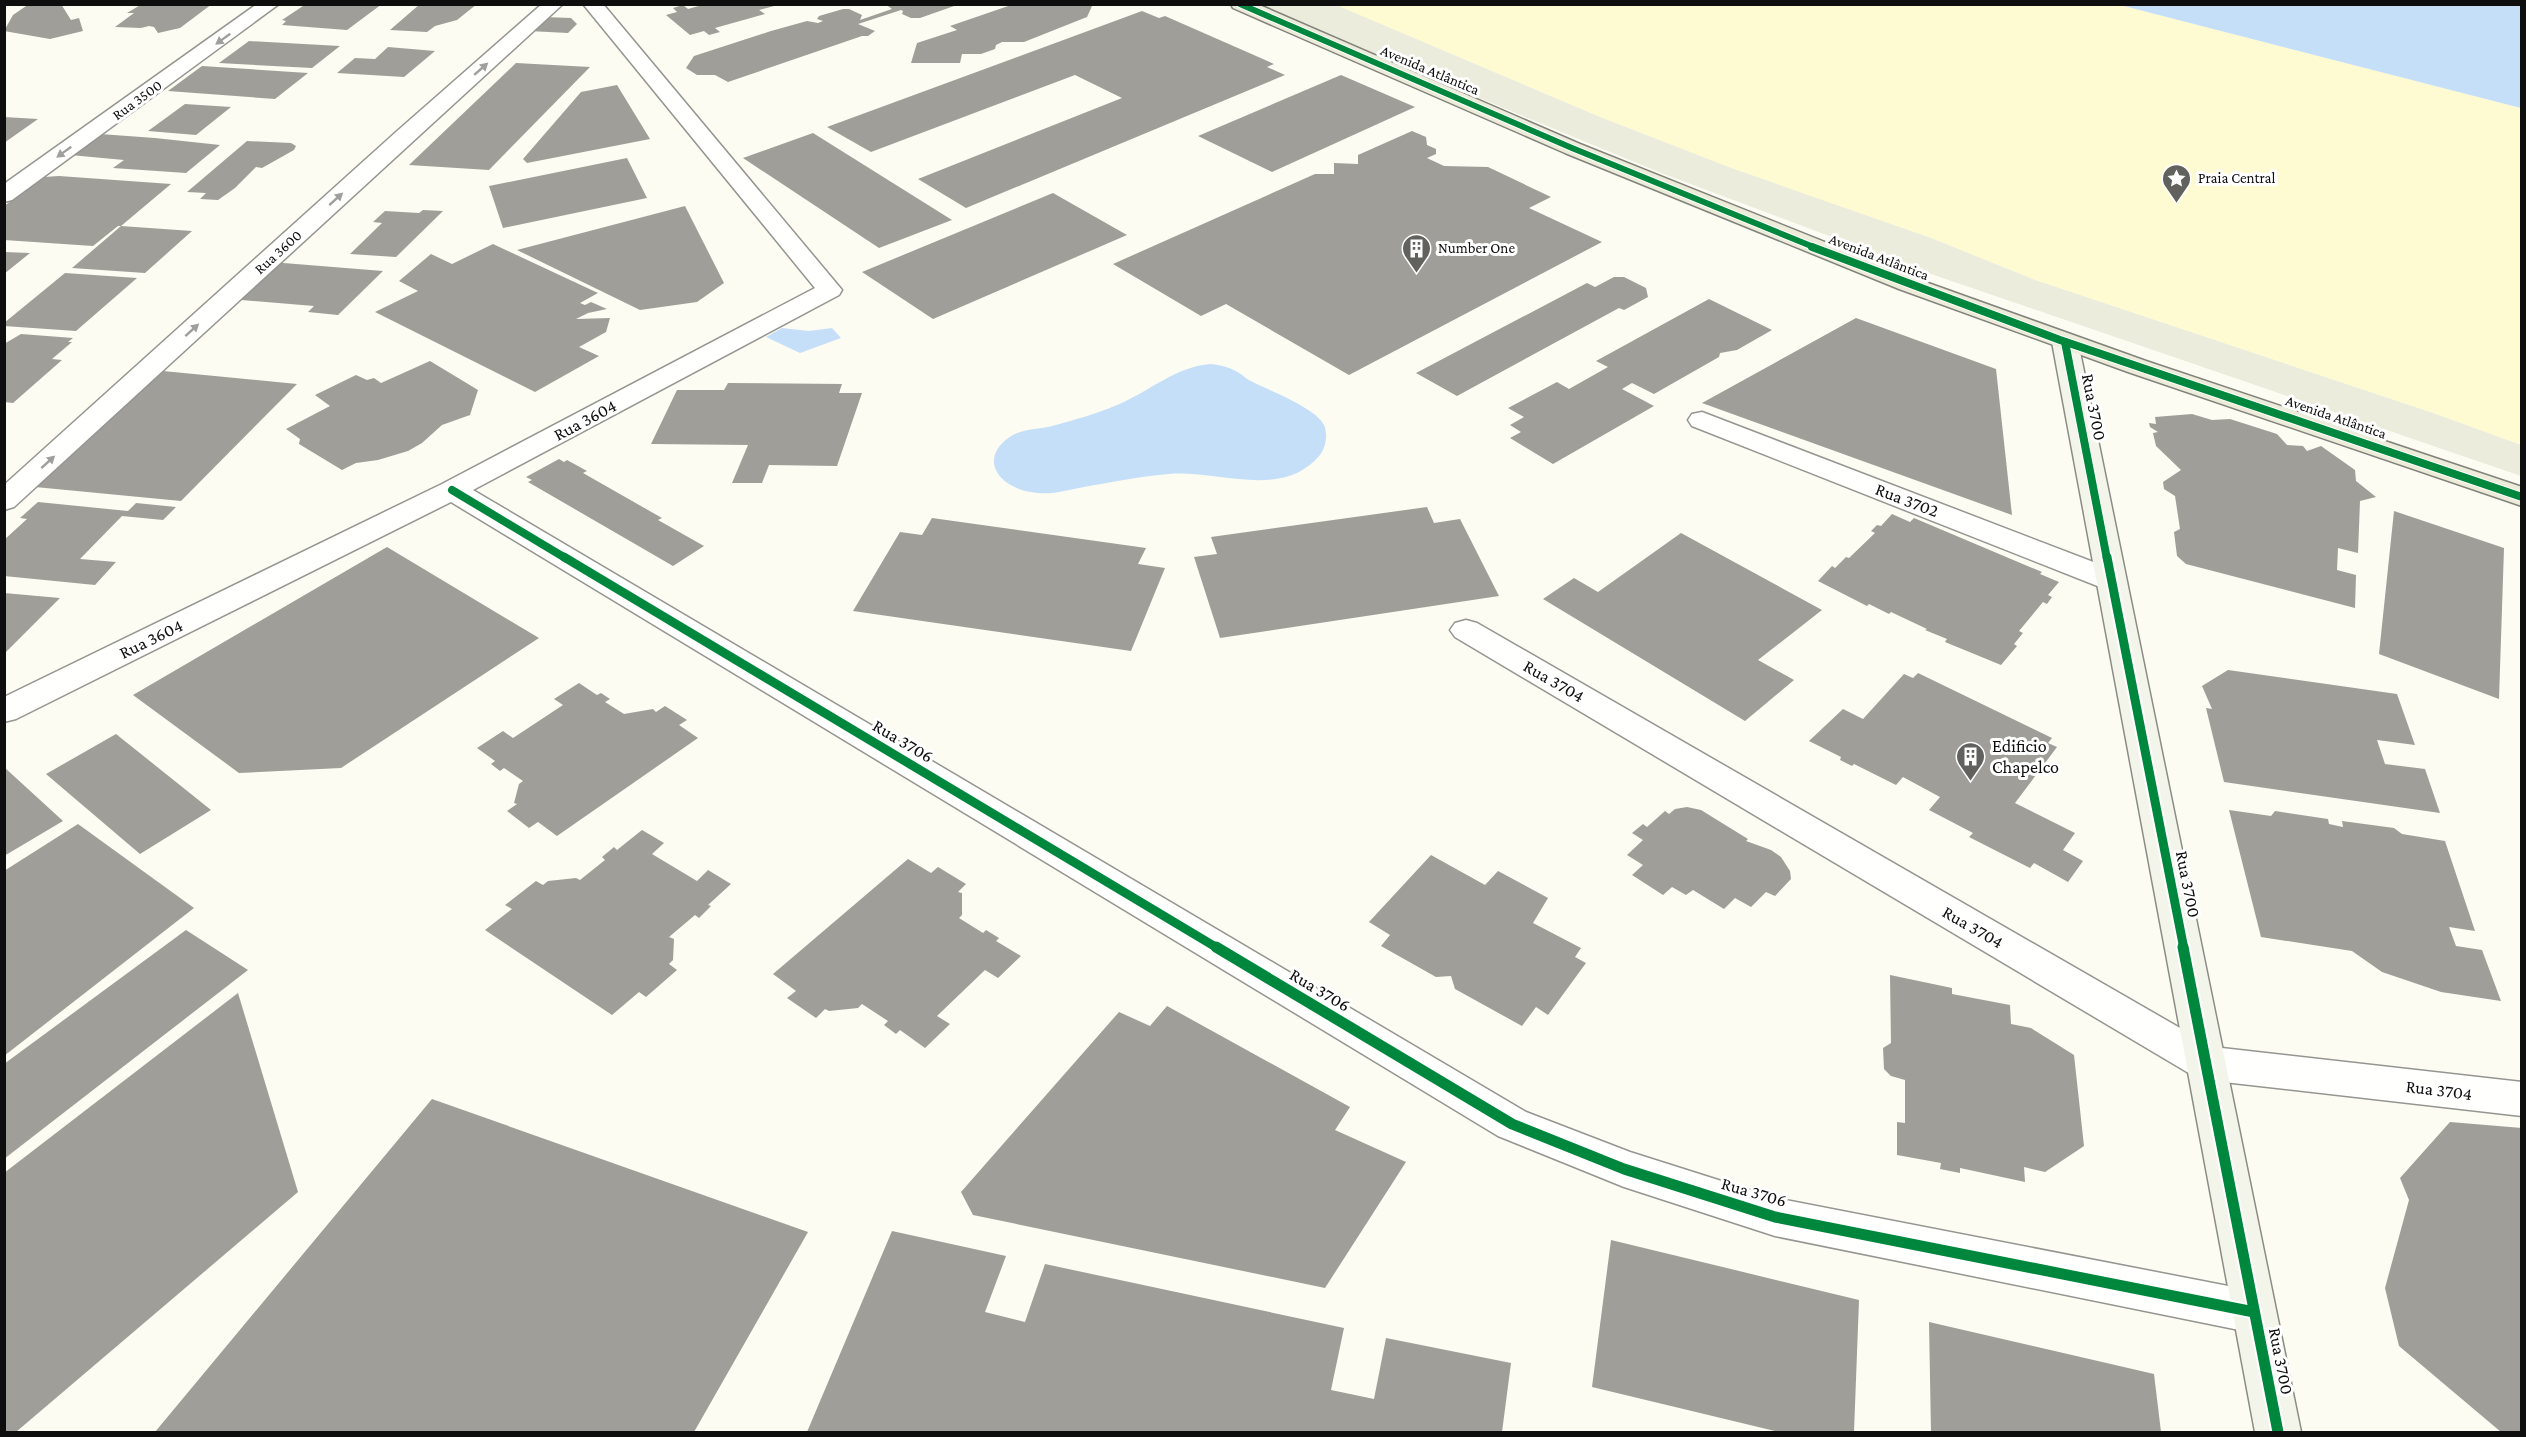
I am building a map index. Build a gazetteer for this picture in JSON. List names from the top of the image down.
{
  "streets": {
    "main road": ["Avenida Atlântica", "Rua 3700"],
    "street": [
      "Rua 3500",
      "Rua 3600",
      "Rua 3604",
      "Rua 3702",
      "Rua 3704",
      "Rua 3706"
    ]
  },
  "crossings": [
    ["Avenida Atlântica", "Rua 3700"],
    ["Rua 3700", "Rua 3702"],
    ["Rua 3700", "Rua 3704"],
    ["Rua 3700", "Rua 3706"],
    ["Rua 3604", "Rua 3706"]
  ],
  "one_way": ["Rua 3500", "Rua 3600"],
  "places": {
    "place": ["Praia Central"],
    "building": ["Number One", "Edificio Chapelco"]
  }
}
